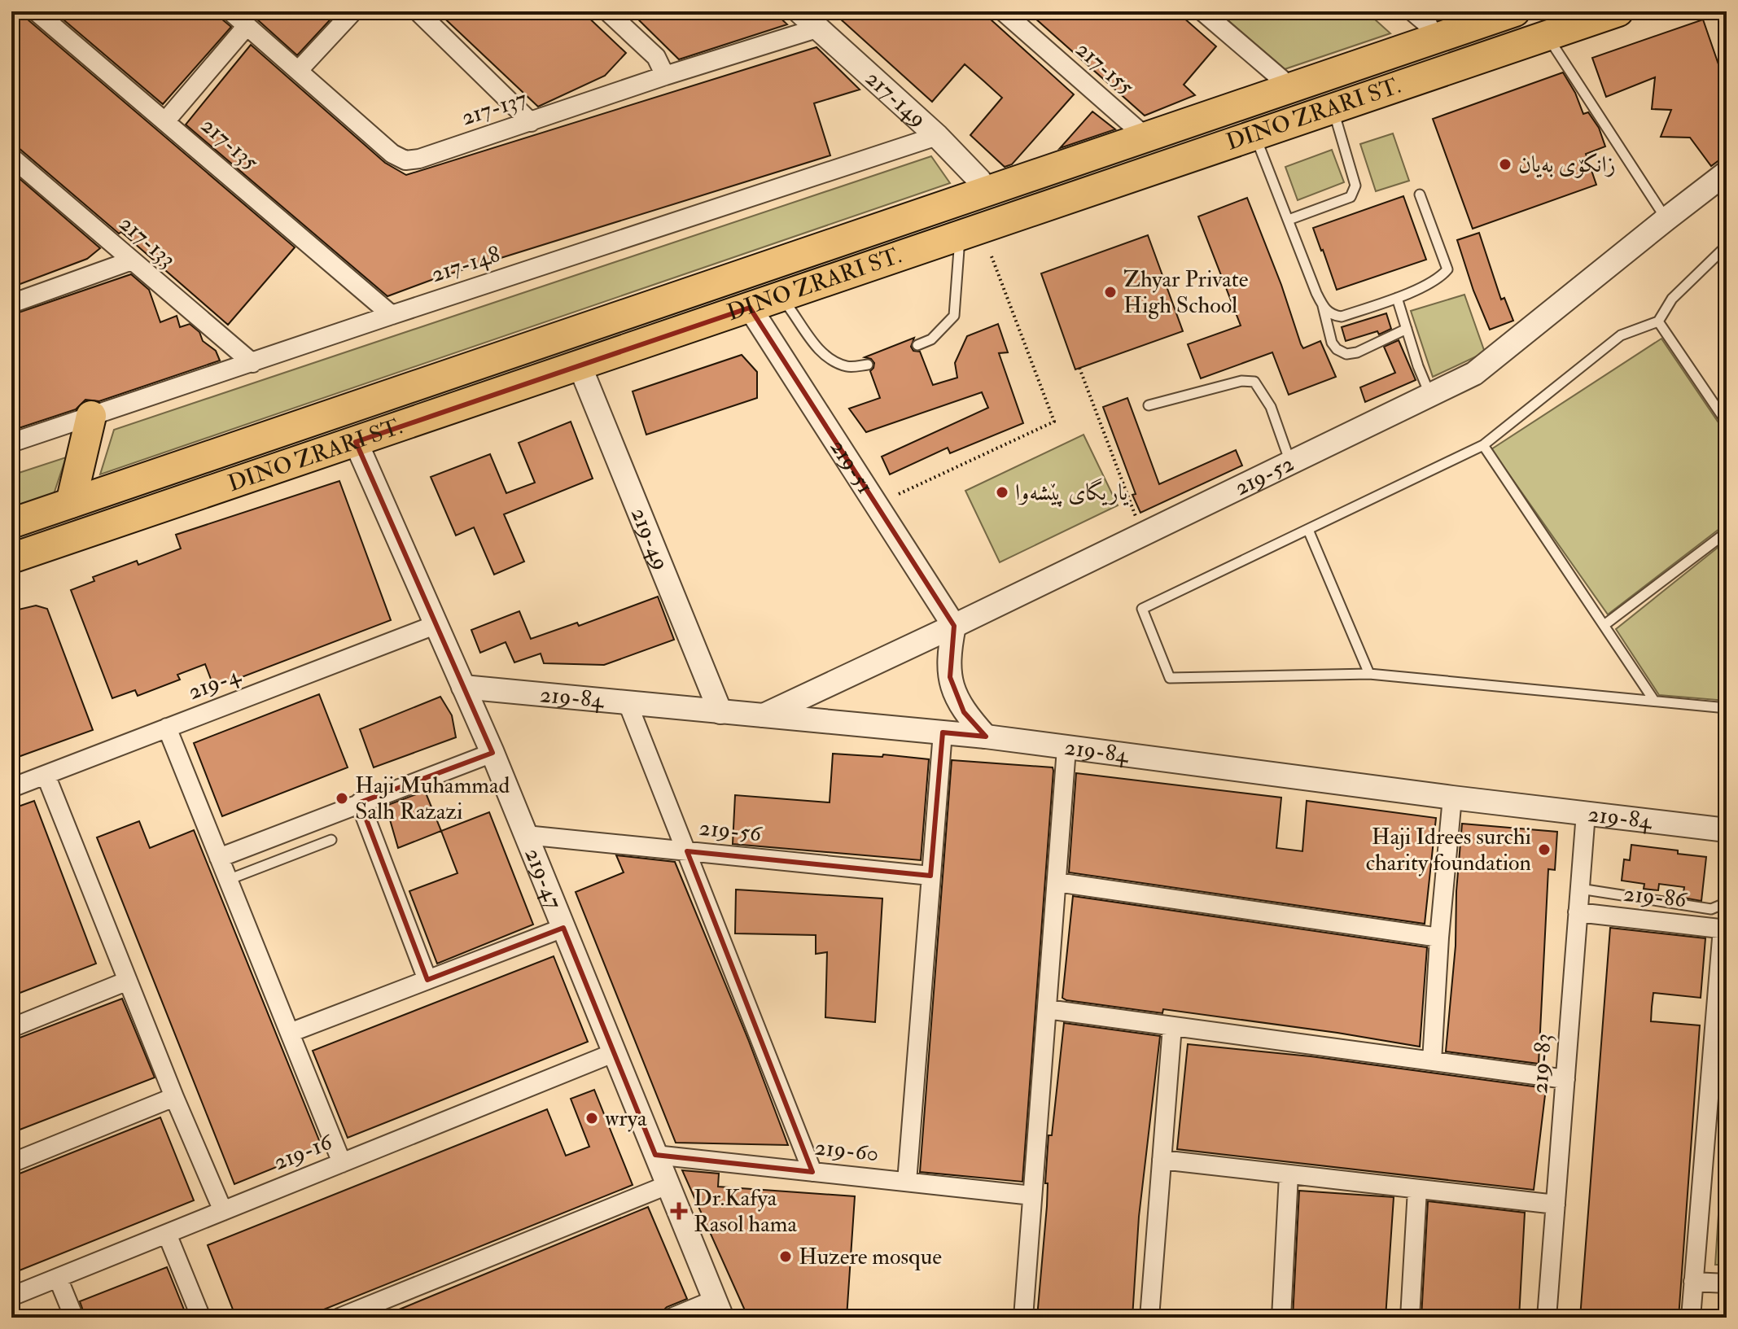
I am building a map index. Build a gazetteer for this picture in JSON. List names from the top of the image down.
{
  "streets": {
    "main road": ["DINO ZRARI ST."],
    "street": [
      "217-155",
      "217-149",
      "217-137",
      "217-135",
      "217-133",
      "217-148",
      "219-51",
      "219-52",
      "219-49",
      "219-4",
      "219-84",
      "219-56",
      "219-47",
      "219-86",
      "219-83",
      "219-60",
      "219-16"
    ]
  },
  "crossings": [
    ["217-155", "DINO ZRARI ST."],
    ["217-149", "217-137"],
    ["217-149", "DINO ZRARI ST."],
    ["217-149", "217-148"],
    ["DINO ZRARI ST.", "219-51"],
    ["DINO ZRARI ST.", "219-49"],
    ["DINO ZRARI ST.", "219-47"],
    ["217-135", "217-148"],
    ["217-133", "217-148"],
    ["219-51", "219-52"],
    ["219-52", "219-84"],
    ["219-49", "219-84"],
    ["219-4", "219-47"],
    ["219-84", "219-47"],
    ["219-84", "219-83"],
    ["219-56", "219-47"],
    ["219-47", "219-60"],
    ["219-47", "219-16"],
    ["219-86", "219-83"]
  ],
  "places": {
    "other": [
      "زانکۆی بەیان",
      "Zhyar Private High School",
      "یاریگای پێشەوا",
      "Haji Muhammad Salh Razazi",
      "Haji Idrees surchi charity foundation",
      "wrya",
      "Huzere mosque"
    ],
    "health": ["Dr.Kafya Rasol hama"]
  }
}
